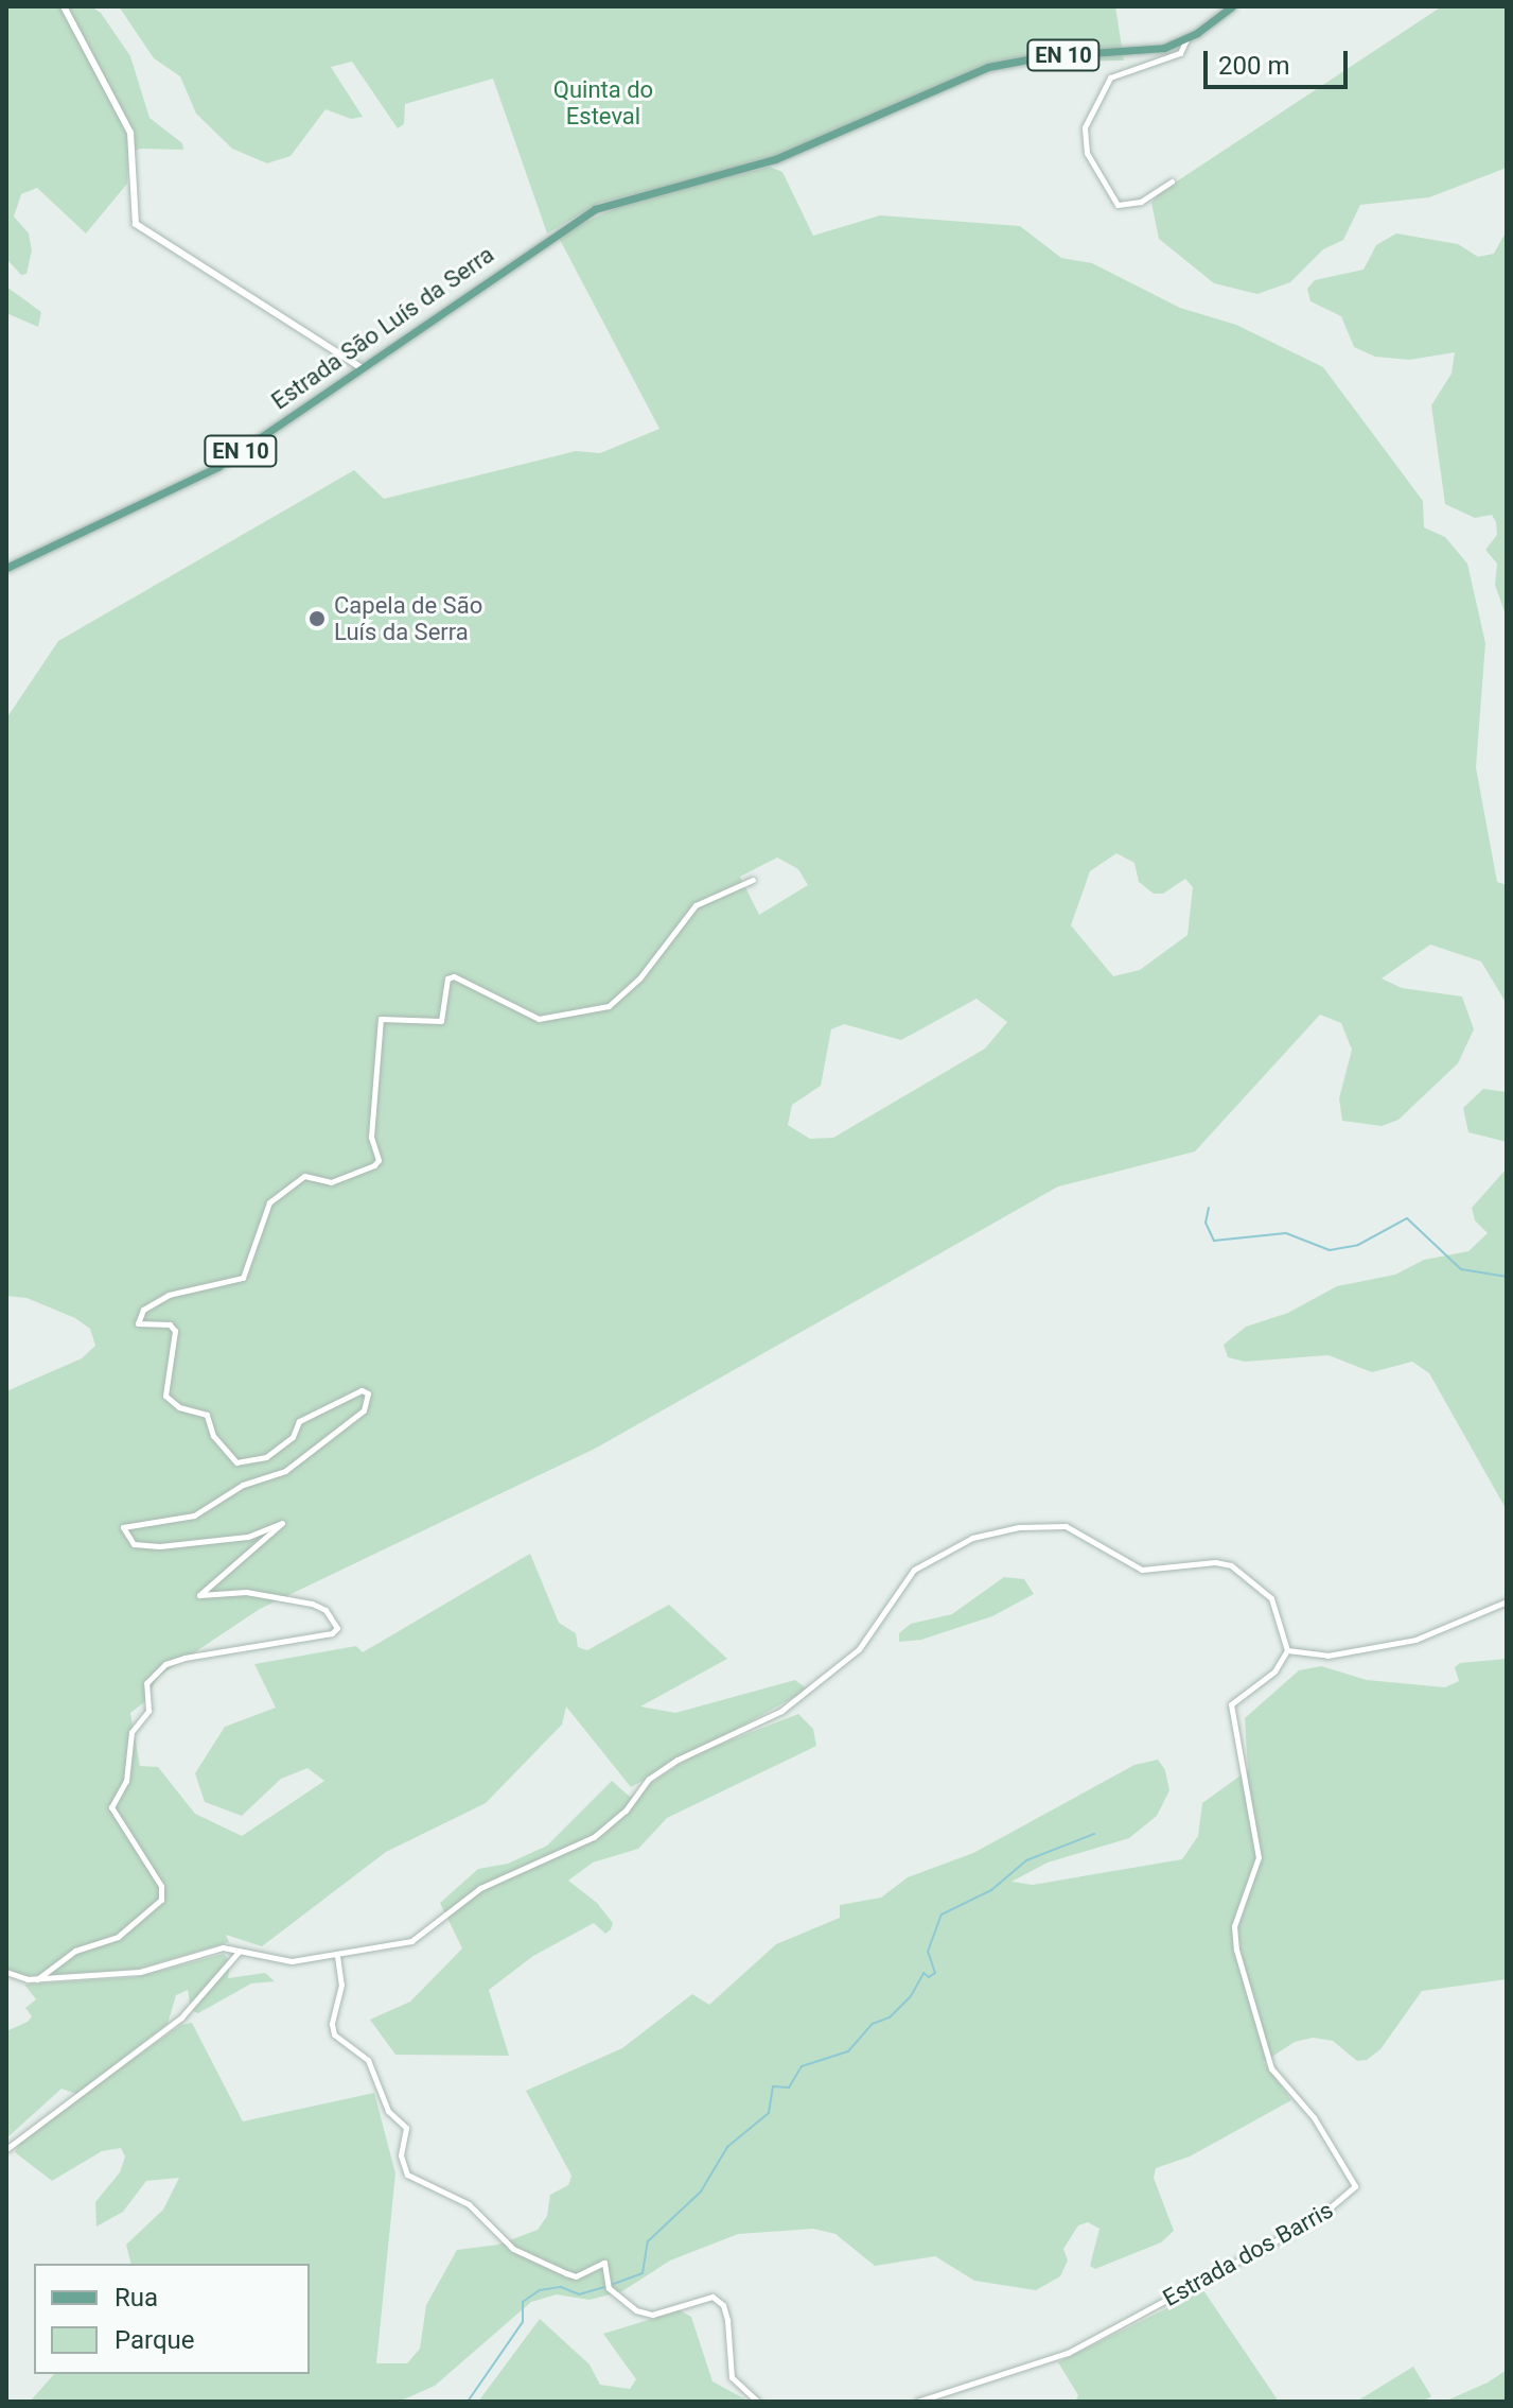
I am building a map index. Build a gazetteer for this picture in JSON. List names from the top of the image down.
{
  "streets": {
    "main road": ["EN 10", "Estrada São Luís da Serra"],
    "street": ["Estrada dos Barris"]
  },
  "crossings": [
    ["EN 10", "Estrada São Luís da Serra"]
  ],
  "parks": ["Quinta do Esteval"],
  "places": ["Capela de São Luís da Serra"],
  "legend": ["Rua", "Parque"],
  "scale_bar": "200 m"
}
